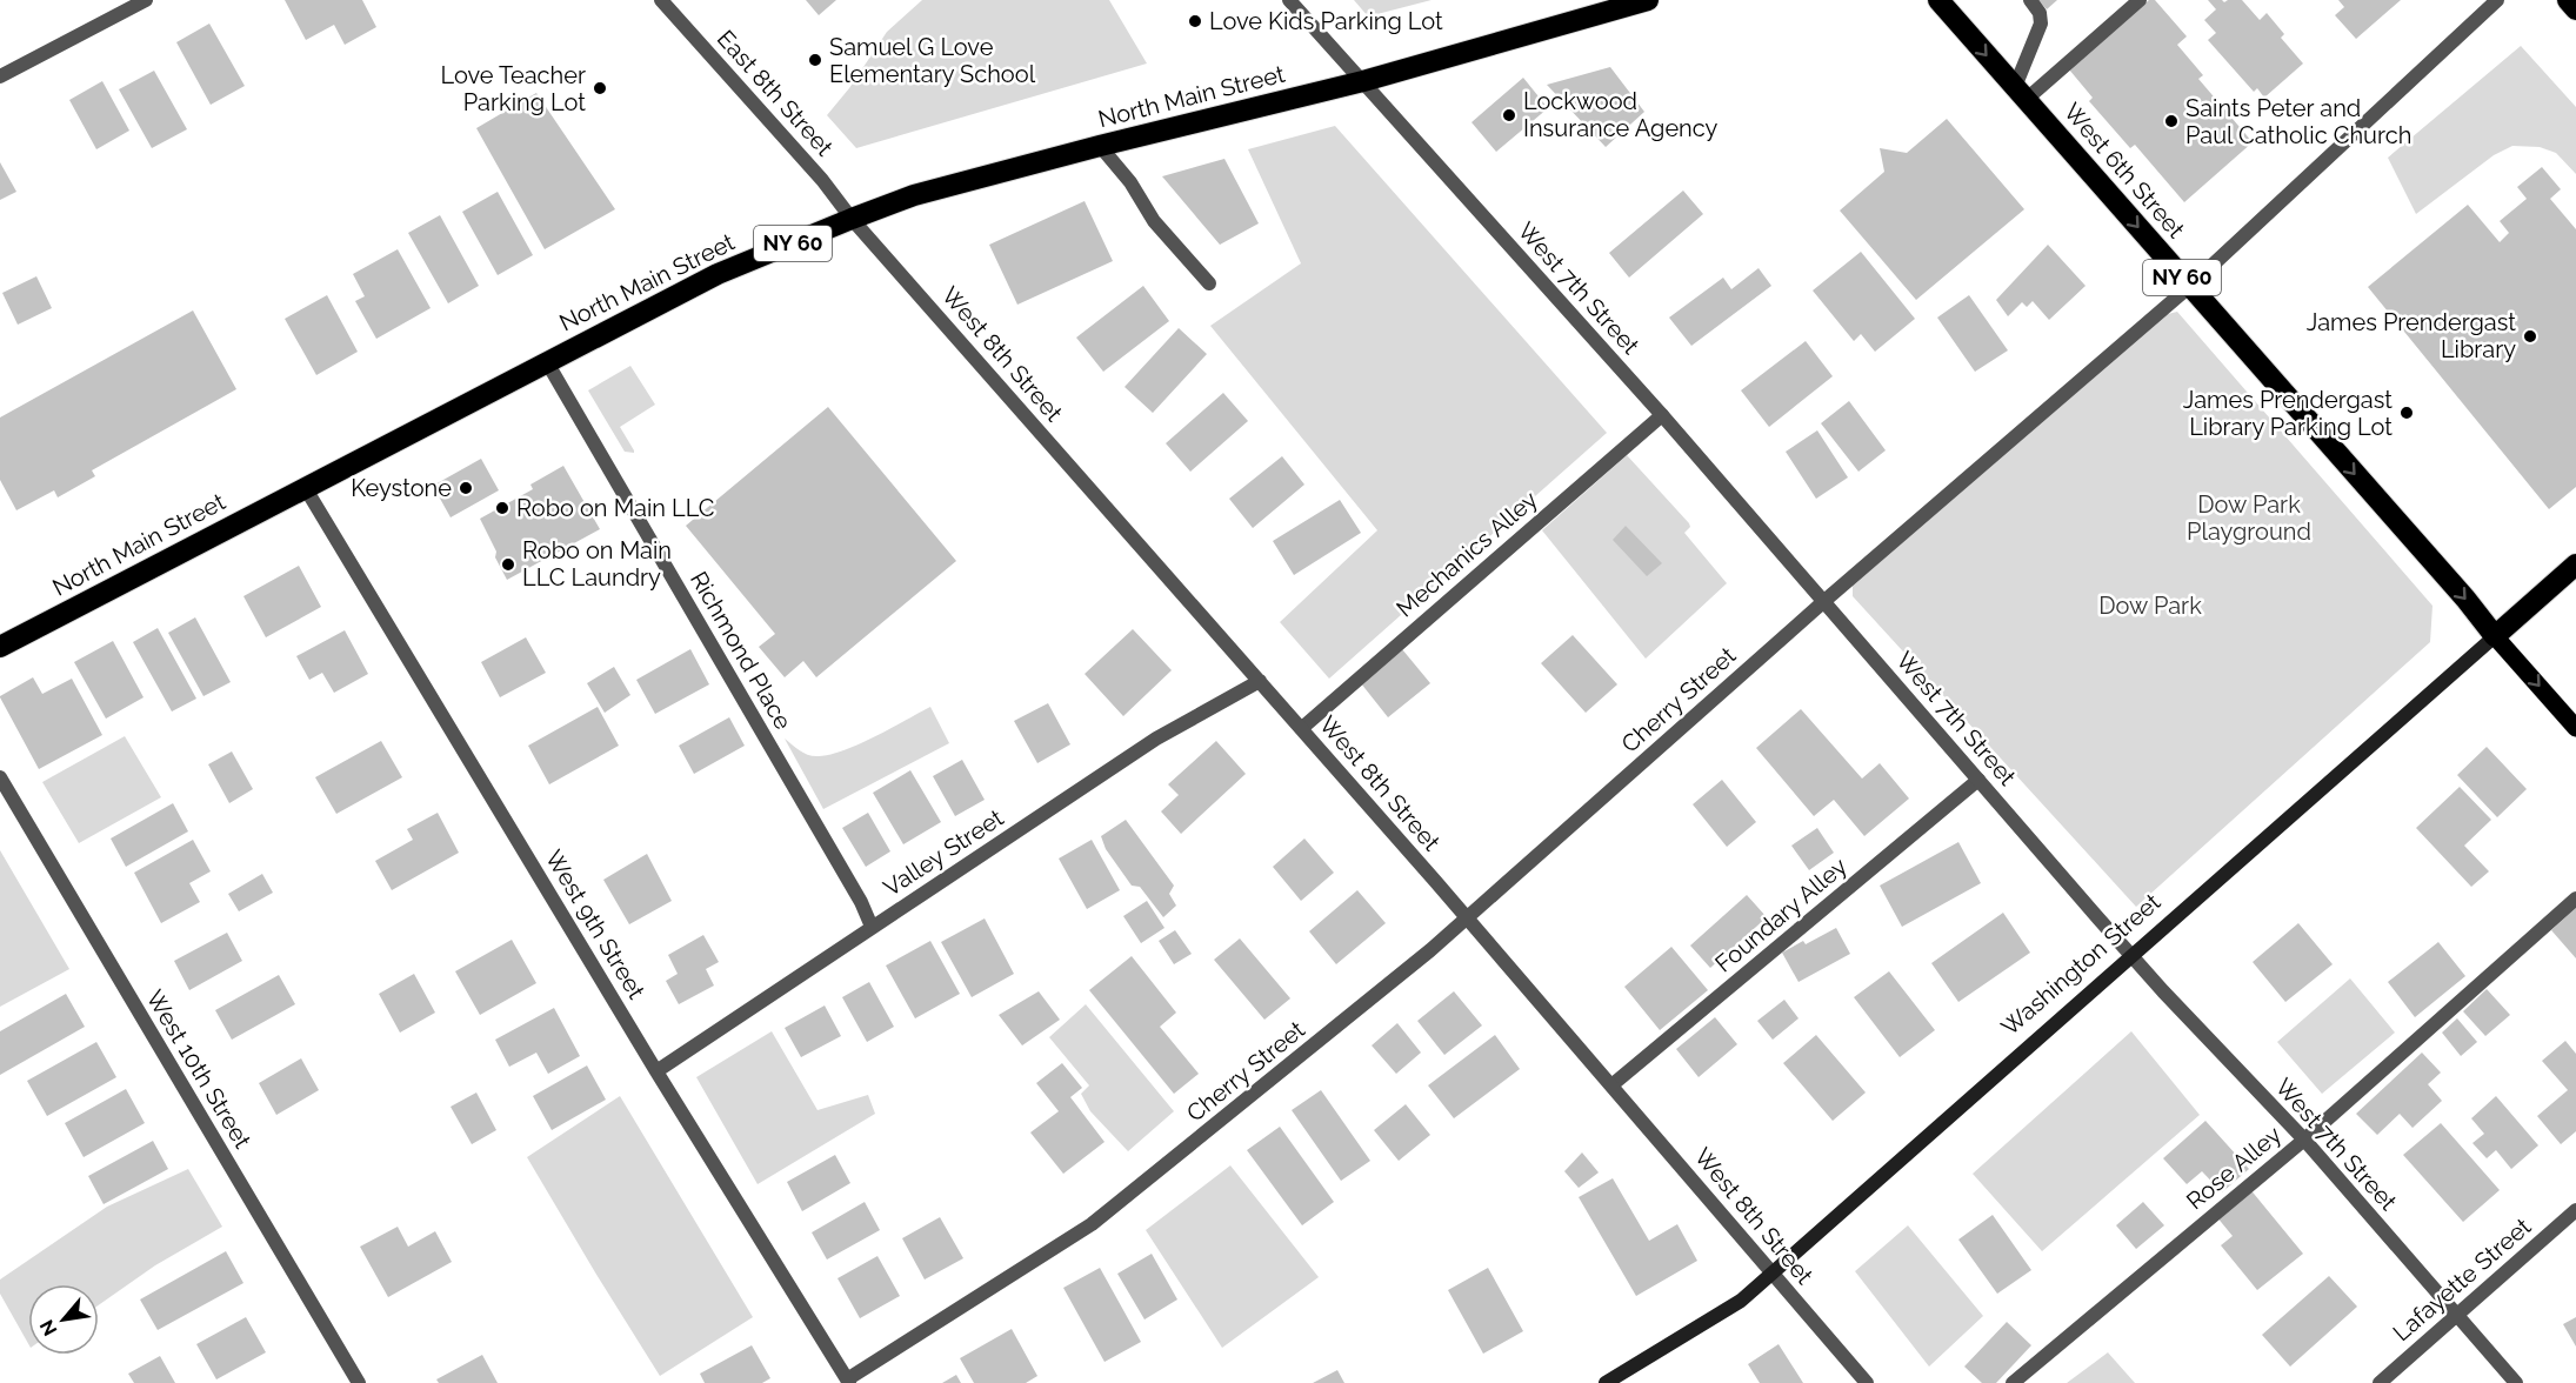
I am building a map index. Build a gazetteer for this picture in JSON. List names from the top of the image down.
{
  "streets": {
    "highway": [
      "North Main Street",
      "West 6th Street",
      "NY 60",
      "Washington Street"
    ],
    "street": [
      "East 8th Street",
      "West 7th Street",
      "West 8th Street",
      "Mechanics Alley",
      "Richmond Place",
      "Cherry Street",
      "Valley Street",
      "Foundary Alley",
      "West 9th Street",
      "West 10th Street",
      "Rose Alley",
      "Lafayette Street"
    ]
  },
  "crossings": [
    ["East 8th Street", "North Main Street"],
    ["East 8th Street", "West 8th Street"],
    ["North Main Street", "West 7th Street"],
    ["North Main Street", "West 8th Street"],
    ["North Main Street", "Richmond Place"],
    ["North Main Street", "West 9th Street"],
    ["West 6th Street", "Cherry Street"],
    ["West 6th Street", "Washington Street"],
    ["West 7th Street", "Mechanics Alley"],
    ["West 7th Street", "Cherry Street"],
    ["West 7th Street", "Foundary Alley"],
    ["West 7th Street", "Washington Street"],
    ["West 7th Street", "Rose Alley"],
    ["West 7th Street", "Lafayette Street"],
    ["West 8th Street", "Mechanics Alley"],
    ["West 8th Street", "Cherry Street"],
    ["West 8th Street", "Valley Street"],
    ["West 8th Street", "Foundary Alley"],
    ["West 8th Street", "Washington Street"],
    ["Richmond Place", "Valley Street"],
    ["Cherry Street", "West 9th Street"],
    ["Valley Street", "West 9th Street"]
  ],
  "one_way": ["West 6th Street"],
  "parks": ["Dow Park Playground", "Dow Park"],
  "places": [
    "Love Kids Parking Lot",
    "Samuel G Love Elementary School",
    "Love Teacher Parking Lot",
    "Lockwood Insurance Agency",
    "Saints Peter and Paul Catholic Church",
    "James Prendergast Library",
    "James Prendergast Library Parking Lot",
    "Keystone",
    "Robo on Main LLC",
    "Robo on Main LLC Laundry"
  ],
  "north": "bottom left"
}
